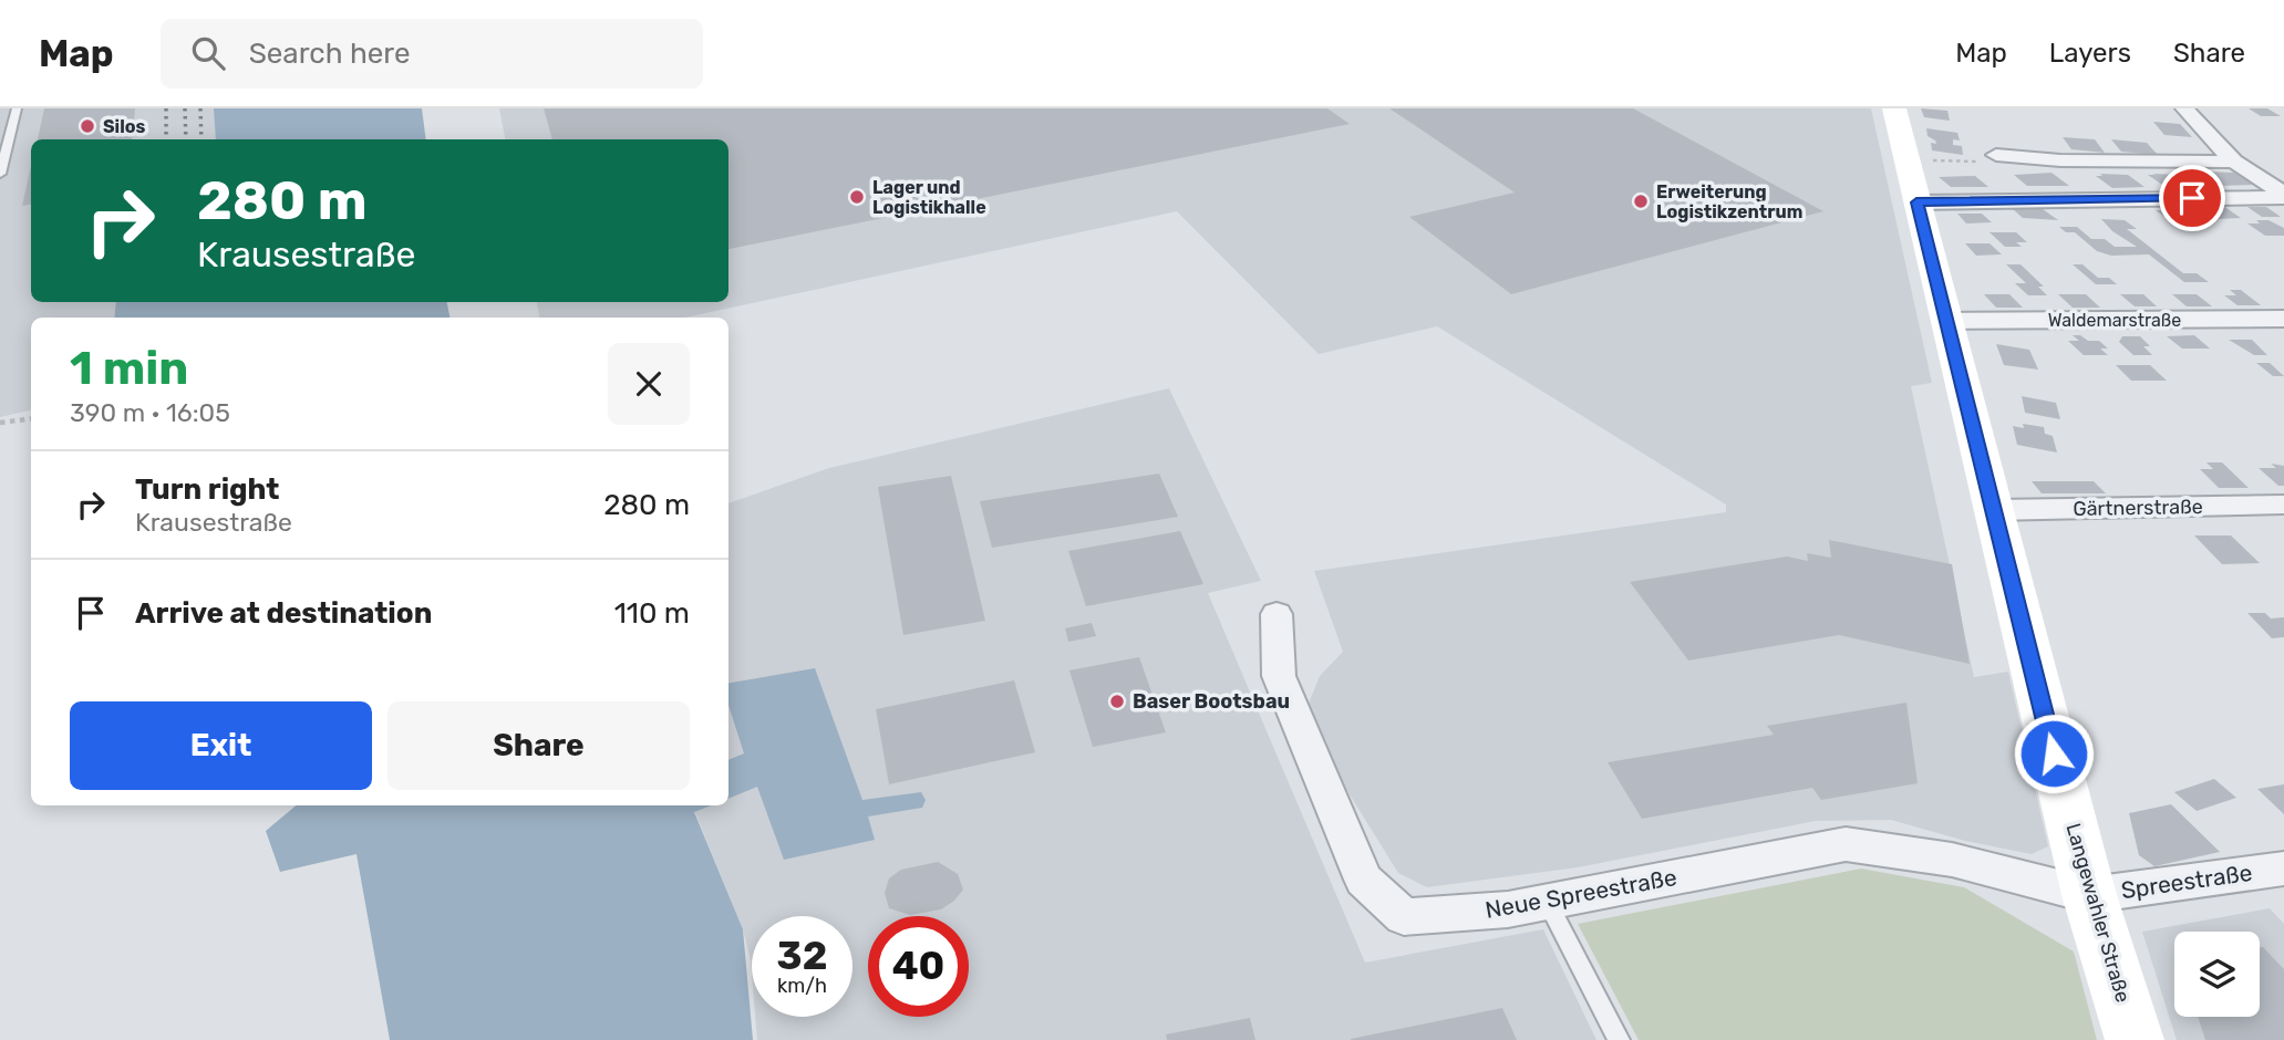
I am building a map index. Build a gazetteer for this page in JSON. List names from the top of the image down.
{
  "streets": {
    "street": [
      "Waldemarstraße",
      "Gärtnerstraße",
      "Spreestraße",
      "Neue Spreestraße",
      "Langewahler Straße"
    ]
  },
  "crossings": [
    ["Waldemarstraße", "Langewahler Straße"],
    ["Gärtnerstraße", "Langewahler Straße"],
    ["Spreestraße", "Neue Spreestraße"],
    ["Spreestraße", "Langewahler Straße"],
    ["Neue Spreestraße", "Langewahler Straße"]
  ],
  "places": [
    "Silos",
    "Lager und Logistikhalle",
    "Erweiterung Logistikzentrum",
    "Baser Bootsbau"
  ],
  "page": {
    "header": "Map",
    "search": "Search here",
    "nav": ["Map", "Layers", "Share"],
    "turn": ["280 m", "Krausestraße"],
    "heading": ["1 min", "390 m · 16:05"],
    "list": [
      {
        "name": "Turn right",
        "note": "Krausestraße",
        "value": "280 m"
      },
      {
        "name": "Arrive at destination",
        "value": "110 m"
      }
    ],
    "buttons": ["Exit", "Share"],
    "speed": "32 km/h",
    "limit": "40"
  }
}
